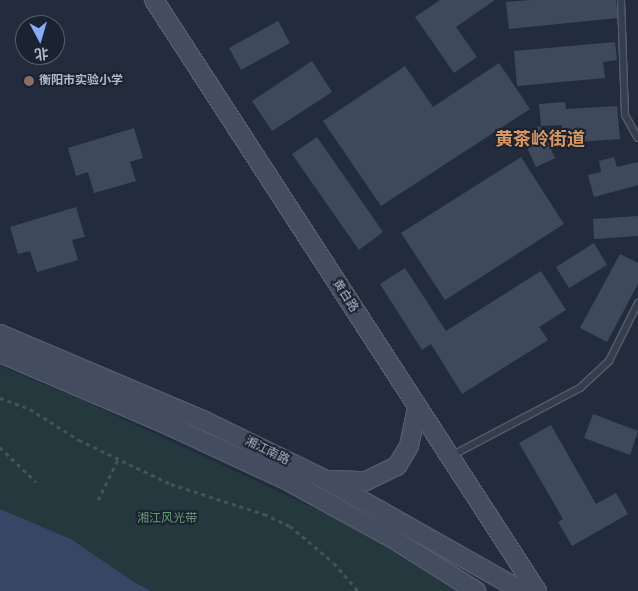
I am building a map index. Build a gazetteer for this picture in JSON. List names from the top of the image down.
{
  "streets": {
    "main road": ["黄白路", "湘江南路"]
  },
  "districts": ["黄茶岭街道"],
  "parks": ["湘江风光带"],
  "places": ["衡阳市实验小学"],
  "north": "bottom"
}
